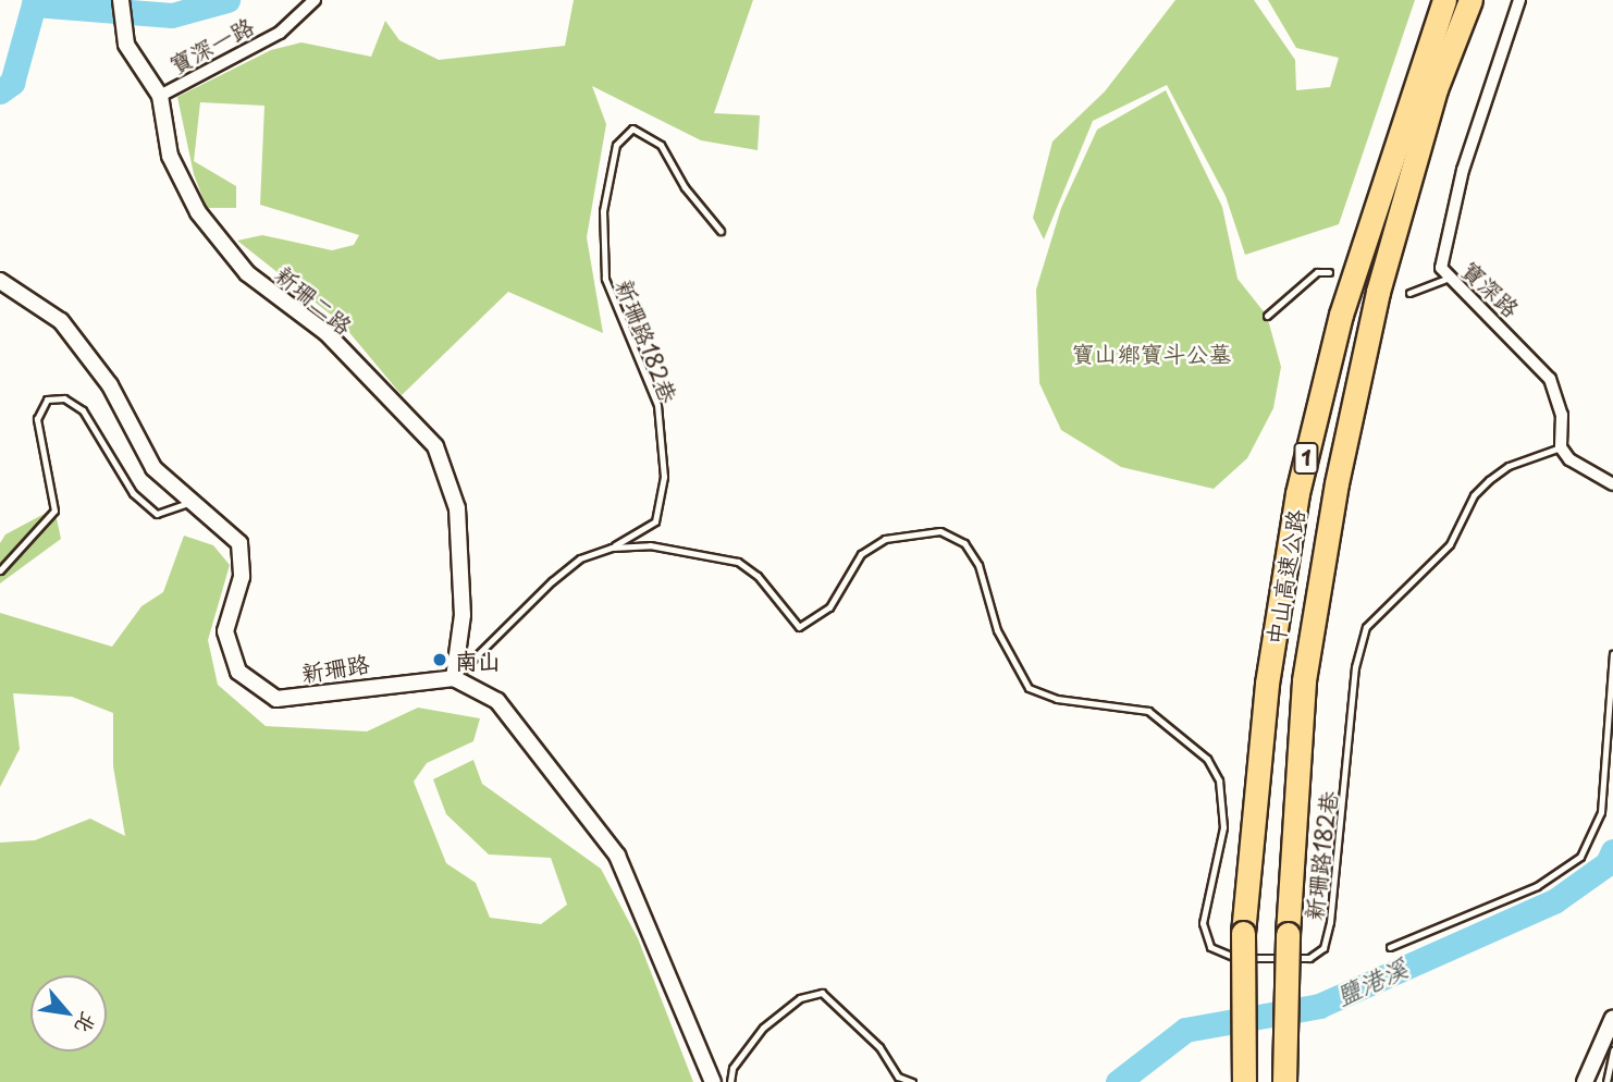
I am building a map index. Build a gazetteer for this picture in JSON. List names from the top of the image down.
{
  "streets": {
    "highway": ["1", "中山高速公路"],
    "street": [
      "寶深一路",
      "寶深路",
      "新珊二路",
      "新珊路"
    ],
    "lane": ["新珊路182巷"]
  },
  "crossings": [
    ["寶深一路", "新珊二路"],
    ["寶深路", "新珊路182巷"],
    ["新珊二路", "新珊路182巷"],
    ["新珊二路", "新珊路"],
    ["新珊路182巷", "新珊路"]
  ],
  "water": ["鹽港溪"],
  "parks": ["寶山鄉寶斗公墓"],
  "places": ["南山"],
  "north": "bottom right"
}
